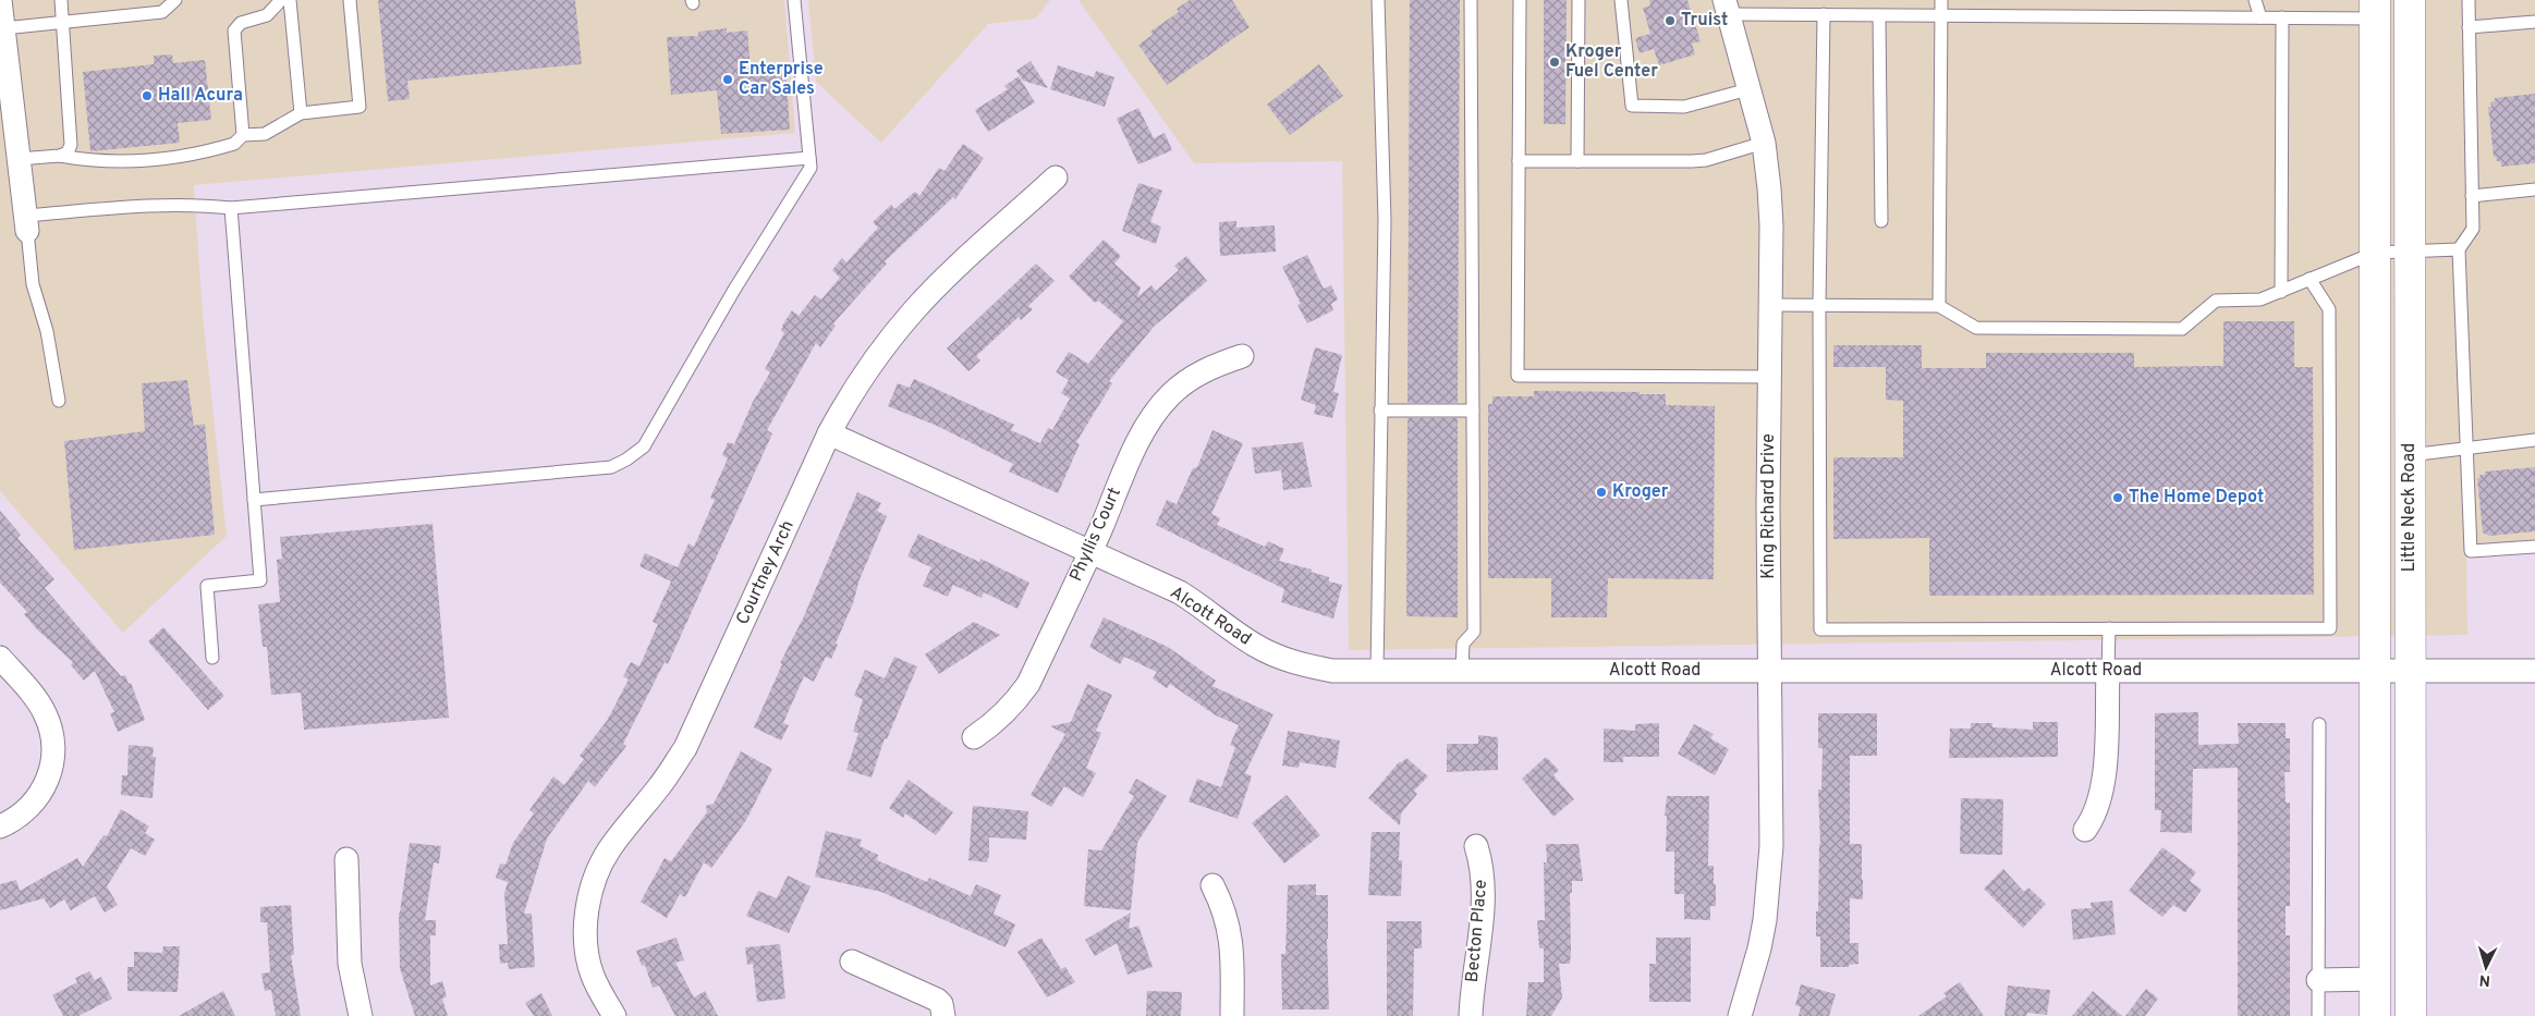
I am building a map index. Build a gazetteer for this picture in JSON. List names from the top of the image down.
{
  "streets": {
    "street": [
      "King Richard Drive",
      "Little Neck Road",
      "Phyllis Court",
      "Courtney Arch",
      "Alcott Road",
      "Becton Place"
    ]
  },
  "crossings": [
    ["King Richard Drive", "Alcott Road"],
    ["Little Neck Road", "Alcott Road"],
    ["Phyllis Court", "Alcott Road"],
    ["Courtney Arch", "Alcott Road"]
  ],
  "places": [
    "Truist",
    "Kroger Fuel Center",
    "Enterprise Car Sales",
    "Hall Acura",
    "Kroger",
    "The Home Depot"
  ],
  "north": "bottom"
}
